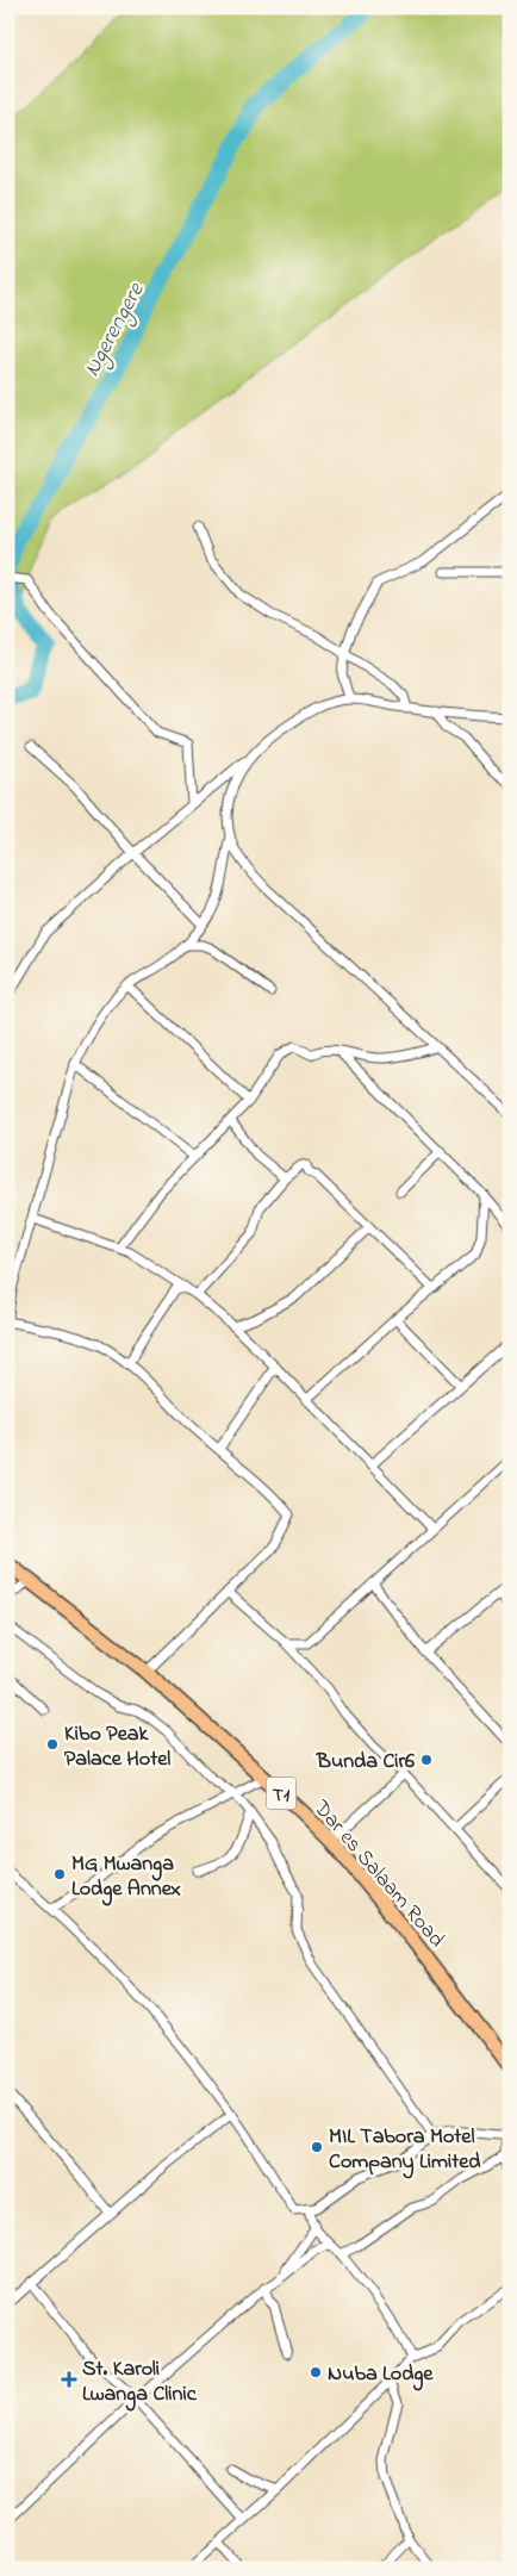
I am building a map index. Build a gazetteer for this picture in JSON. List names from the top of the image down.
{
  "streets": {
    "highway": ["T1", "Dar es Salaam Road"]
  },
  "water": ["Ngerengere"],
  "places": {
    "other": [
      "Kibo Peak Palace Hotel",
      "Bunda Cir6",
      "MG Mwanga Lodge Annex",
      "MIL Tabora Motel Company Limited",
      "Nuba Lodge"
    ],
    "health": ["St. Karoli Lwanga Clinic"]
  }
}
